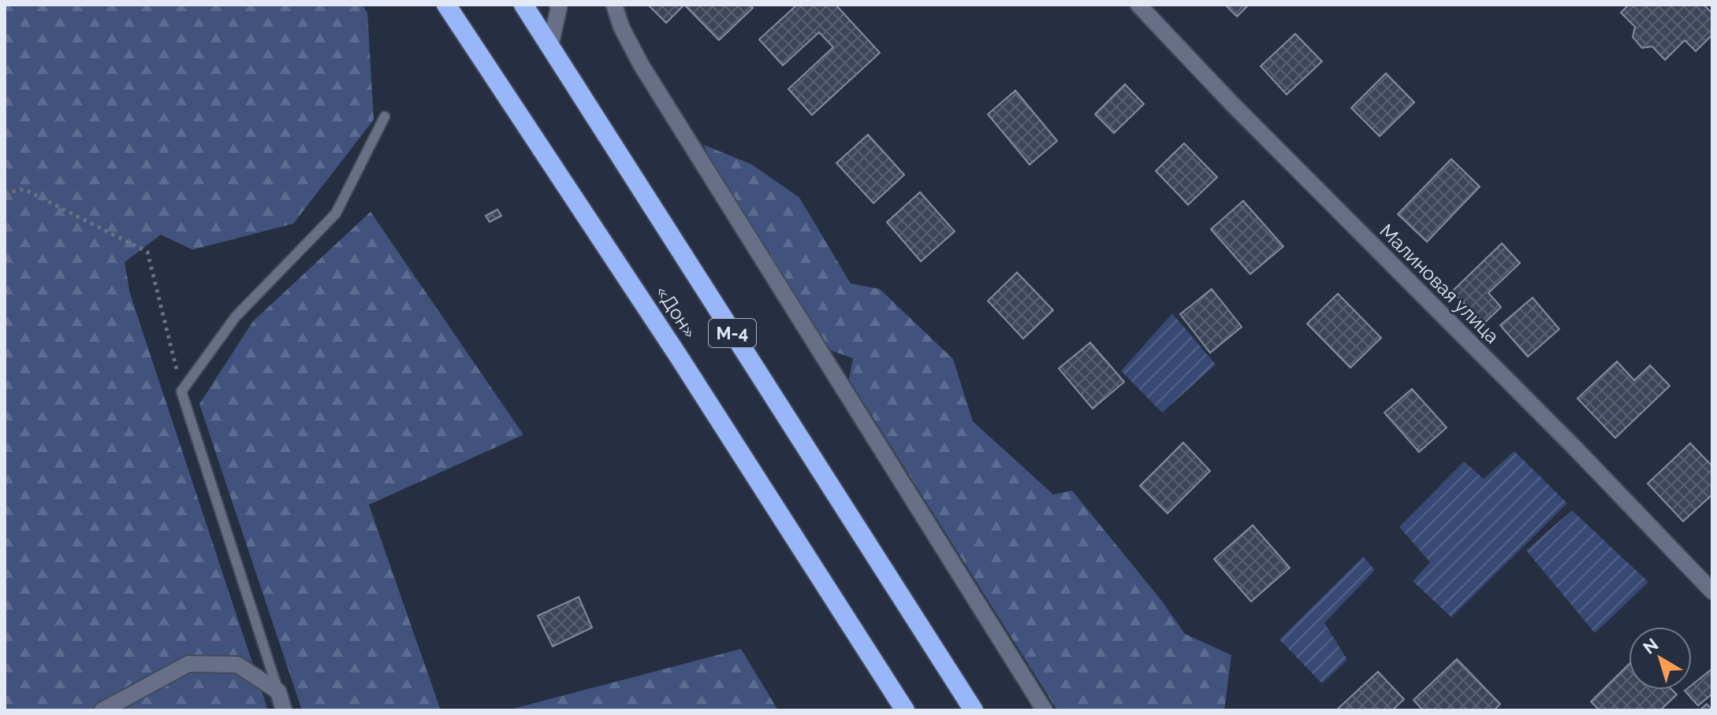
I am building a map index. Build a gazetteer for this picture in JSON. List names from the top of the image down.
{
  "streets": {
    "highway": ["«Дон»", "М-4"],
    "street": ["Малиновая улица"]
  },
  "north": "top left"
}
